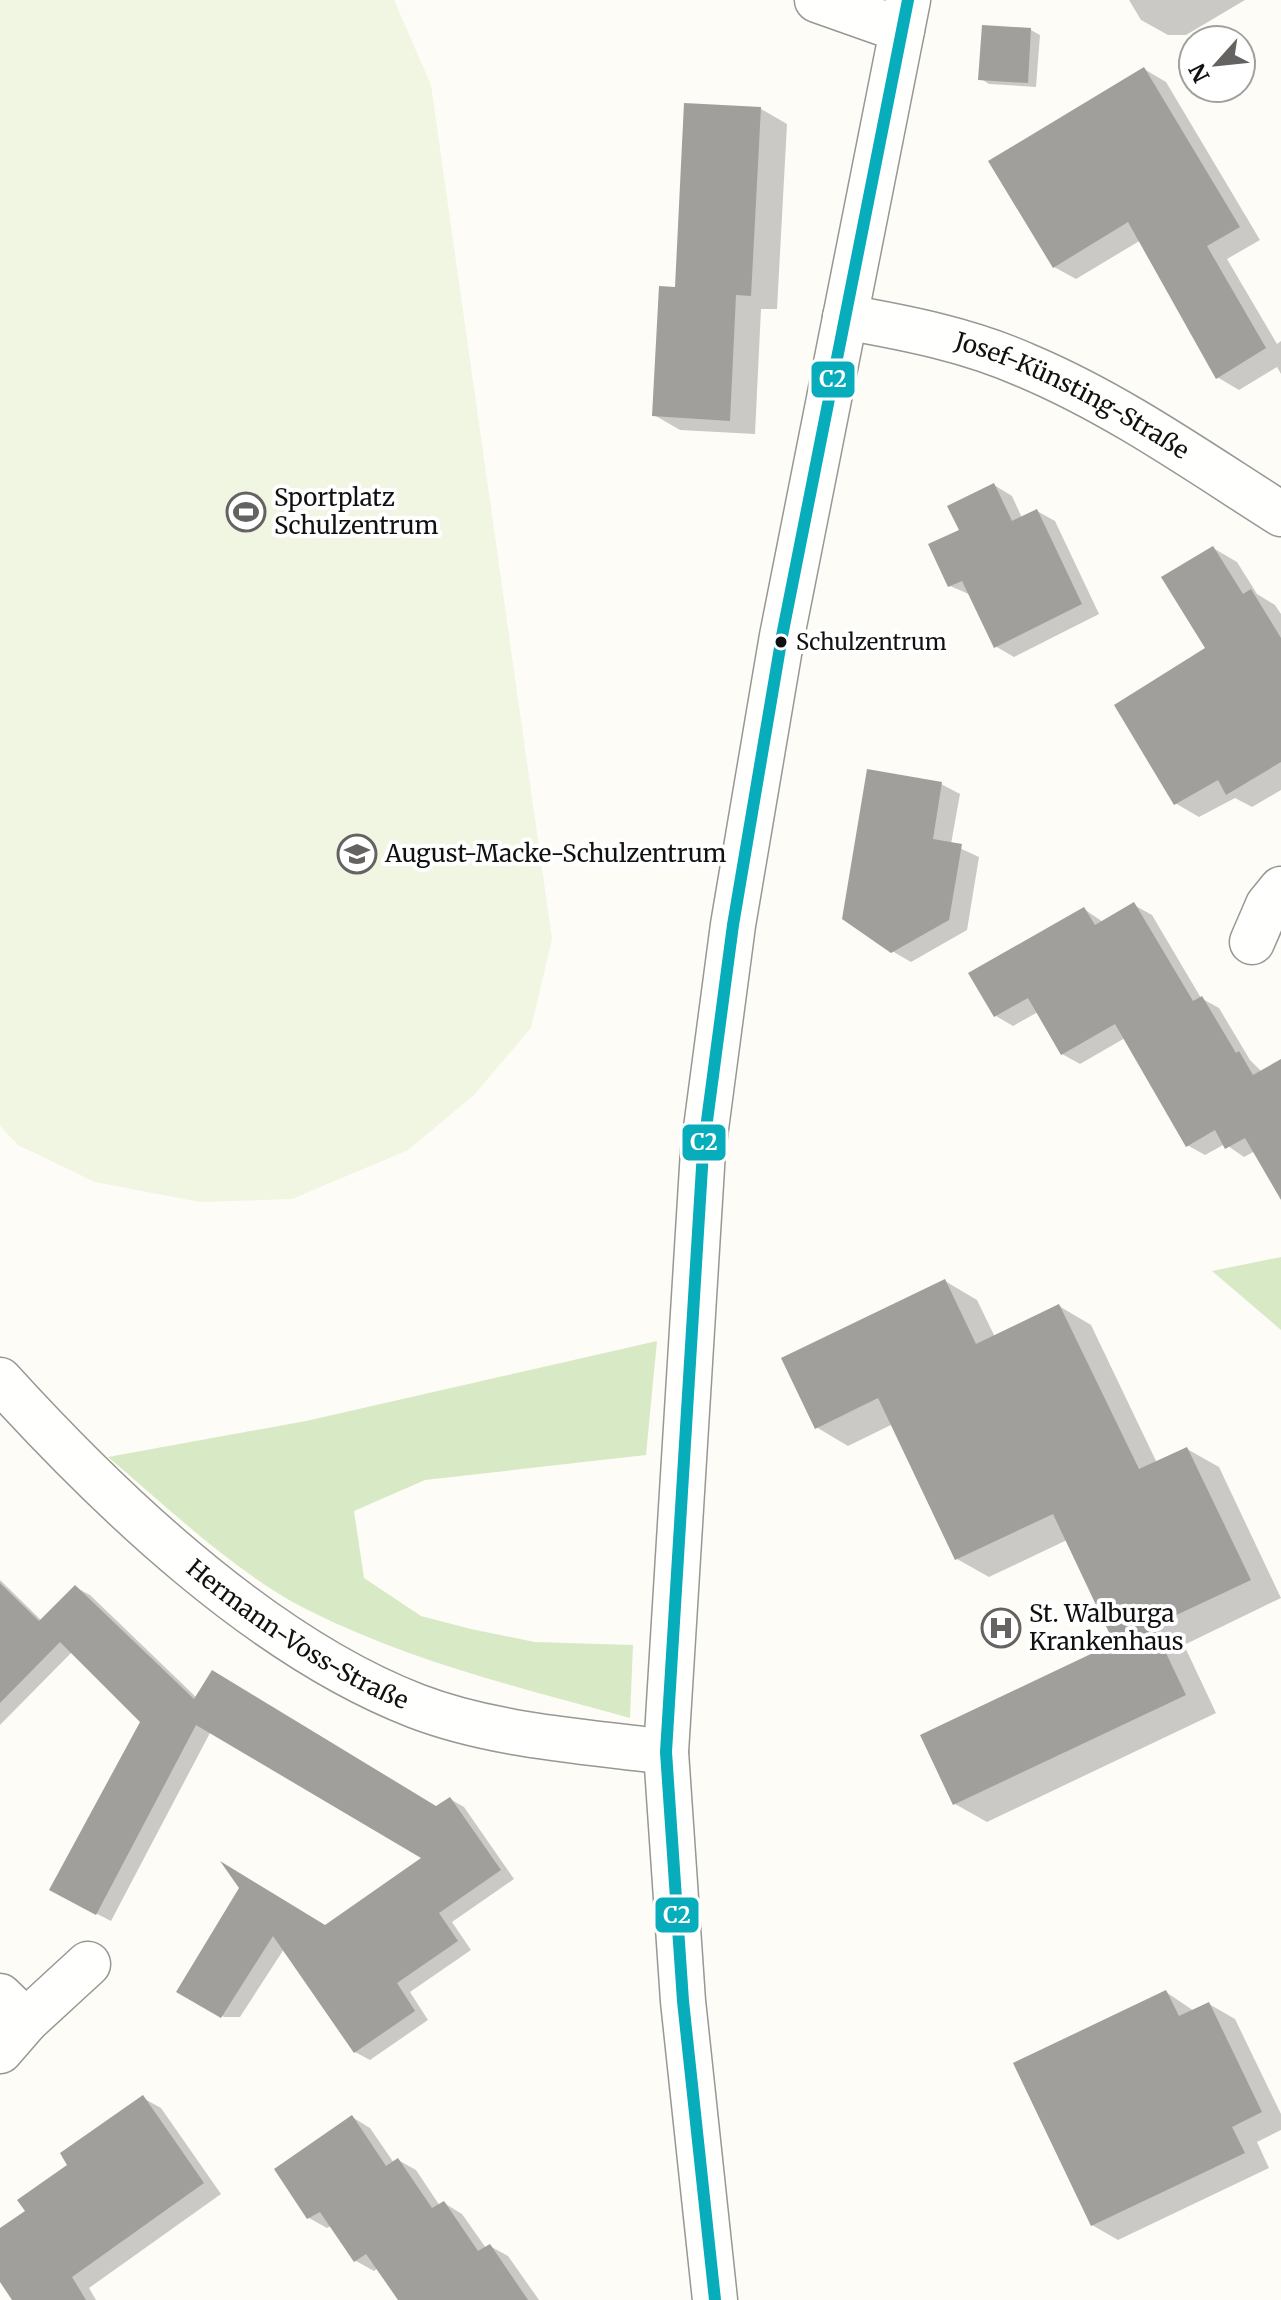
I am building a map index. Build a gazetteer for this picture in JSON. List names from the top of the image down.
{
  "streets": {
    "street": ["Josef-Künsting-Straße", "Hermann-Voss-Straße"]
  },
  "places": {
    "sports": ["Sportplatz Schulzentrum"],
    "other": ["Schulzentrum"],
    "school or university": ["August-Macke-Schulzentrum"],
    "hospital": ["St. Walburga Krankenhaus"]
  },
  "lines": ["transit line C2"],
  "north": "bottom left"
}
